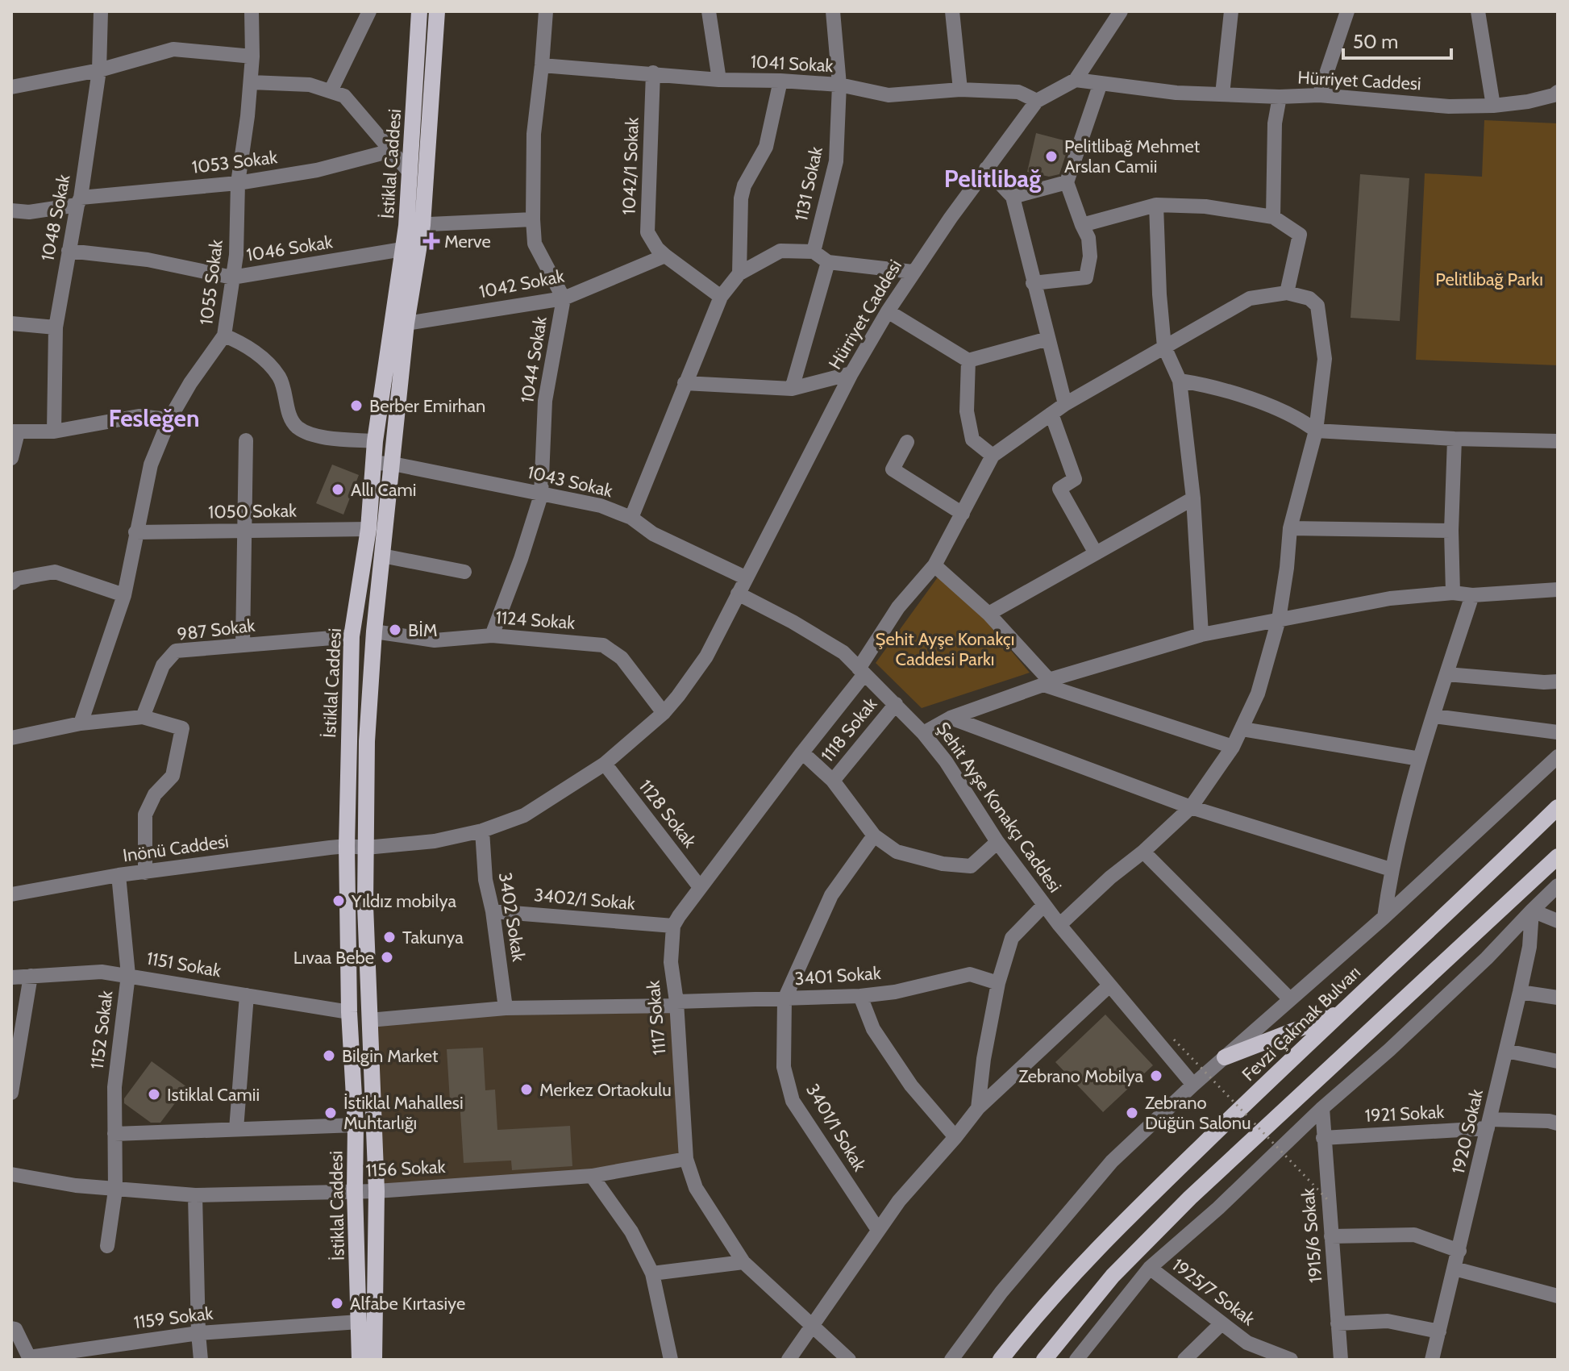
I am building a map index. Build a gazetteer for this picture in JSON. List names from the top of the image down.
{
  "streets": {
    "main road": ["İstiklal Caddesi", "Fevzi Çakmak Bulvarı"],
    "street": [
      "1041 Sokak",
      "Hürriyet Caddesi",
      "1053 Sokak",
      "1042/1 Sokak",
      "1131 Sokak",
      "1048 Sokak",
      "1046 Sokak",
      "1055 Sokak",
      "1042 Sokak",
      "1044 Sokak",
      "1043 Sokak",
      "1050 Sokak",
      "1124 Sokak",
      "987 Sokak",
      "1118 Sokak",
      "Şehit Ayşe Konakçı Caddesi",
      "1128 Sokak",
      "Inönü Caddesi",
      "3402/1 Sokak",
      "3402 Sokak",
      "1151 Sokak",
      "3401 Sokak",
      "1117 Sokak",
      "1152 Sokak",
      "1921 Sokak",
      "3401/1 Sokak",
      "1920 Sokak",
      "1156 Sokak",
      "1915/6 Sokak",
      "1925/7 Sokak",
      "1159 Sokak"
    ]
  },
  "crossings": [
    ["1041 Sokak", "Hürriyet Caddesi"],
    ["1041 Sokak", "1042/1 Sokak"],
    ["1041 Sokak", "1131 Sokak"],
    ["1041 Sokak", "1044 Sokak"],
    ["Hürriyet Caddesi", "İstiklal Caddesi"],
    ["Hürriyet Caddesi", "1043 Sokak"],
    ["Hürriyet Caddesi", "1124 Sokak"],
    ["Hürriyet Caddesi", "Şehit Ayşe Konakçı Caddesi"],
    ["Hürriyet Caddesi", "1128 Sokak"],
    ["Hürriyet Caddesi", "Inönü Caddesi"],
    ["Hürriyet Caddesi", "3402 Sokak"],
    ["1053 Sokak", "1048 Sokak"],
    ["1053 Sokak", "1055 Sokak"],
    ["İstiklal Caddesi", "1046 Sokak"],
    ["İstiklal Caddesi", "1042 Sokak"],
    ["İstiklal Caddesi", "1043 Sokak"],
    ["İstiklal Caddesi", "1050 Sokak"],
    ["İstiklal Caddesi", "1124 Sokak"],
    ["İstiklal Caddesi", "987 Sokak"],
    ["İstiklal Caddesi", "Inönü Caddesi"],
    ["İstiklal Caddesi", "1151 Sokak"],
    ["İstiklal Caddesi", "3401 Sokak"],
    ["İstiklal Caddesi", "1156 Sokak"],
    ["İstiklal Caddesi", "1159 Sokak"],
    ["1042/1 Sokak", "1042 Sokak"],
    ["1048 Sokak", "1046 Sokak"],
    ["1046 Sokak", "1055 Sokak"],
    ["1055 Sokak", "1050 Sokak"],
    ["1042 Sokak", "1044 Sokak"],
    ["1044 Sokak", "1043 Sokak"],
    ["1044 Sokak", "1124 Sokak"],
    ["1118 Sokak", "Şehit Ayşe Konakçı Caddesi"],
    ["Inönü Caddesi", "1152 Sokak"],
    ["3402/1 Sokak", "3402 Sokak"],
    ["3402/1 Sokak", "1117 Sokak"],
    ["3402 Sokak", "3401 Sokak"],
    ["1151 Sokak", "1152 Sokak"],
    ["3401 Sokak", "1117 Sokak"],
    ["3401 Sokak", "3401/1 Sokak"],
    ["1117 Sokak", "1156 Sokak"],
    ["1152 Sokak", "1156 Sokak"],
    ["1921 Sokak", "1920 Sokak"],
    ["1921 Sokak", "1915/6 Sokak"]
  ],
  "districts": ["Pelitlibağ", "Fesleğen"],
  "parks": ["Pelitlibağ Parkı", "Şehit Ayşe Konakçı Caddesi Parkı"],
  "places": {
    "other": [
      "Pelitlibağ Mehmet Arslan Camii",
      "Berber Emirhan",
      "Allı Cami",
      "BİM",
      "Yıldız mobilya",
      "Takunya",
      "Lıvaa Bebe",
      "Bilgin Market",
      "Zebrano Mobilya",
      "Merkez Ortaokulu",
      "Istiklal Camii",
      "İstiklal Mahallesi Muhtarlığı",
      "Zebrano Düğün Salonu",
      "Alfabe Kırtasiye"
    ],
    "health": ["Merve"]
  },
  "scale_bar": "50 m"
}
